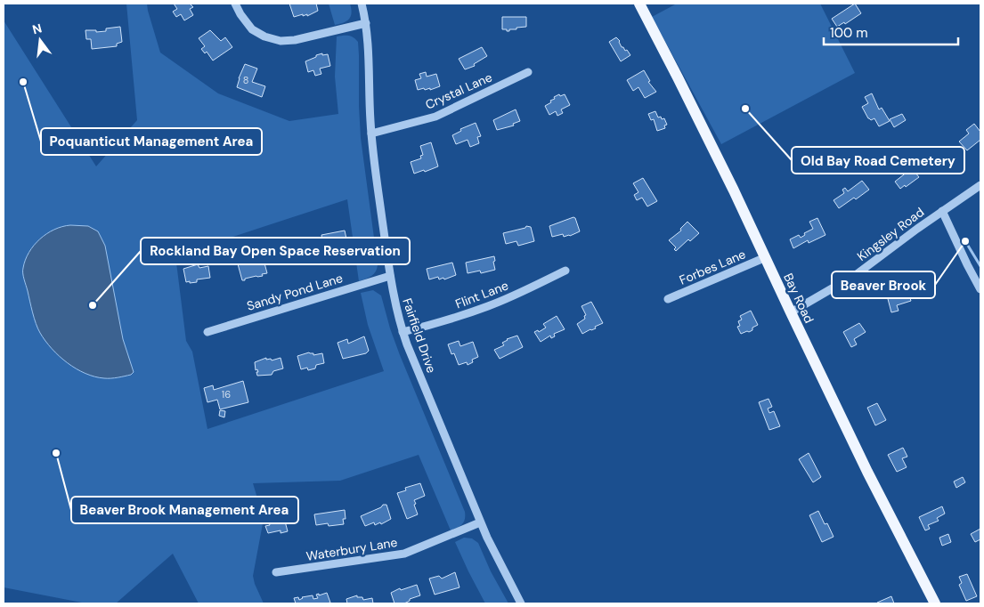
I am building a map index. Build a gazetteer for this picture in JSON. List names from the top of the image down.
{
  "streets": {
    "main road": ["Bay Road"],
    "street": [
      "Crystal Lane",
      "Kingsley Road",
      "Forbes Lane",
      "Sandy Pond Lane",
      "Flint Lane",
      "Fairfield Drive",
      "Waterbury Lane"
    ]
  },
  "crossings": [
    ["Crystal Lane", "Fairfield Drive"],
    ["Kingsley Road", "Bay Road"],
    ["Forbes Lane", "Bay Road"],
    ["Sandy Pond Lane", "Fairfield Drive"],
    ["Flint Lane", "Fairfield Drive"],
    ["Fairfield Drive", "Waterbury Lane"]
  ],
  "places": [
    "Poquanticut Management Area",
    "Old Bay Road Cemetery",
    "Beaver Brook",
    "Rockland Bay Open Space Reservation",
    "Beaver Brook Management Area"
  ],
  "house_numbers": ["8", "16"],
  "scale_bar": "100 m",
  "north": "top"
}
